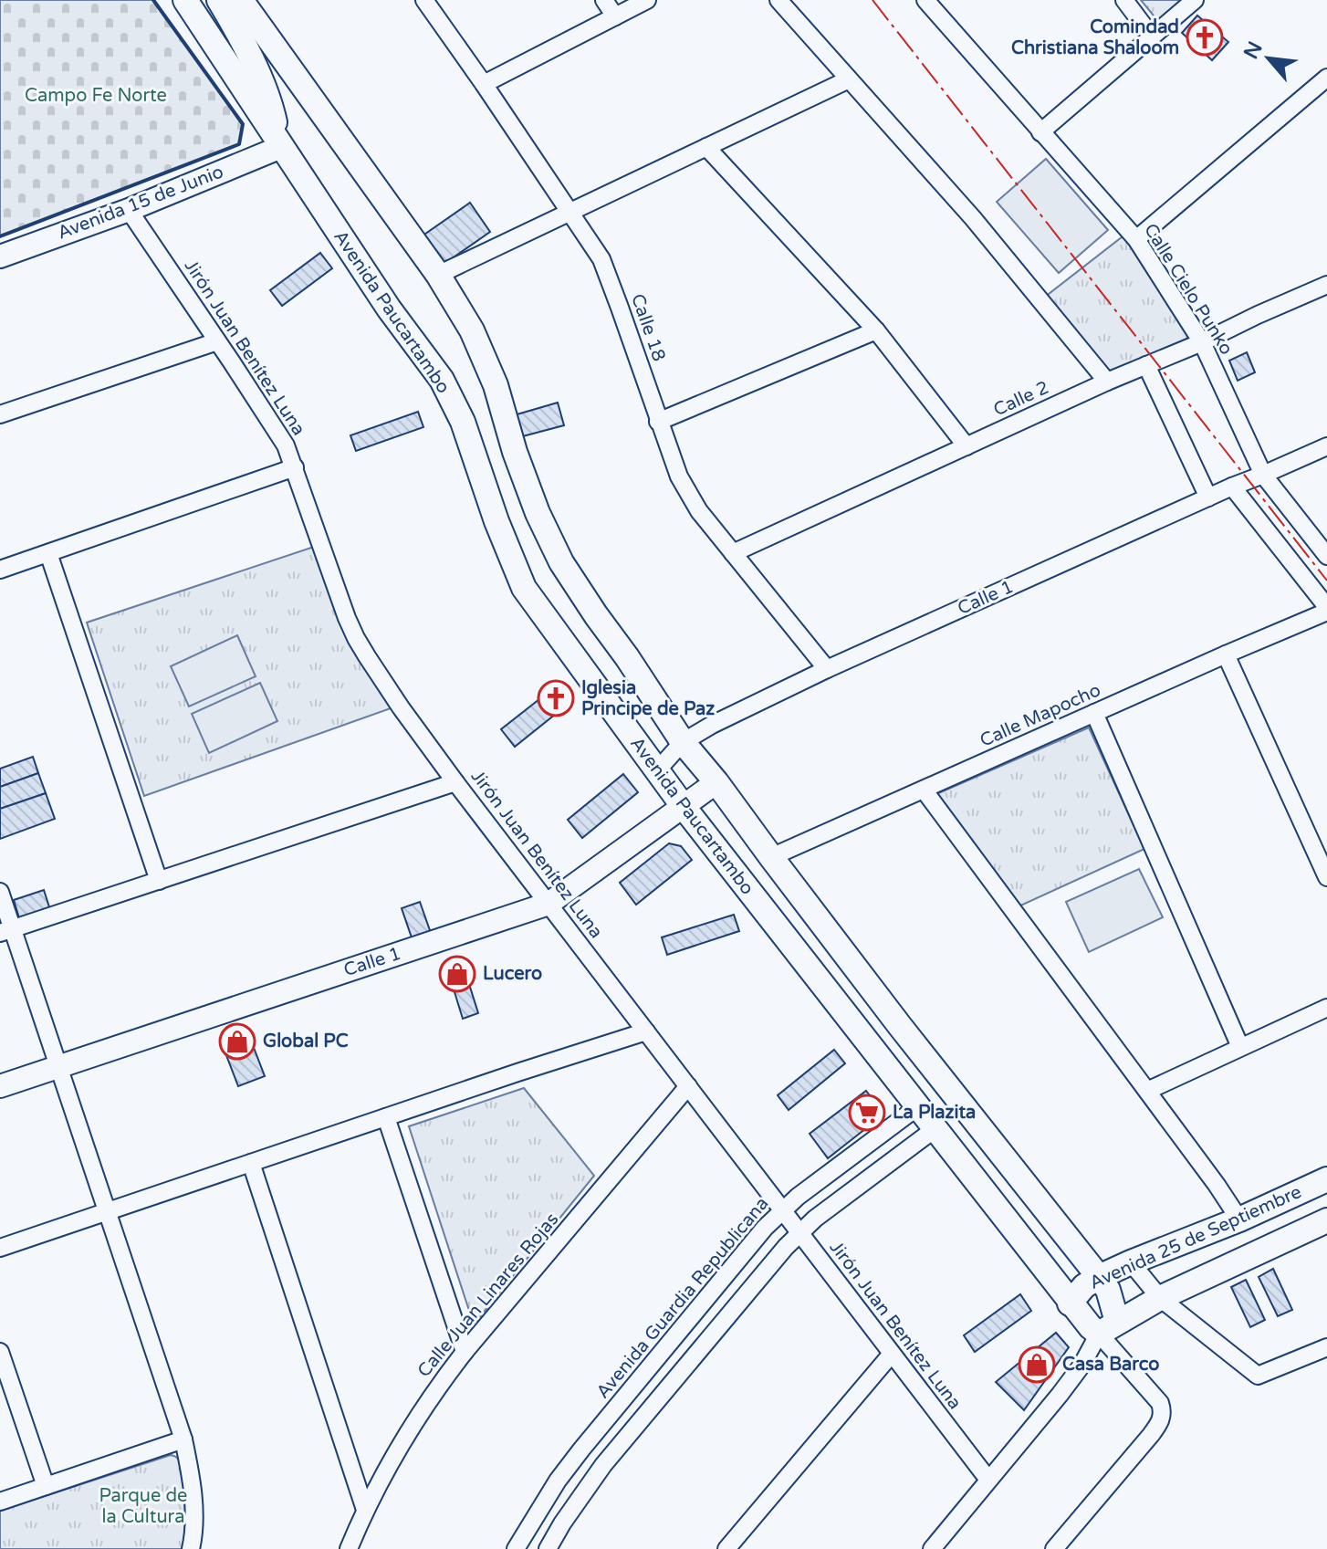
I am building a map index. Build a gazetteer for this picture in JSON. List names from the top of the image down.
{
  "streets": {
    "main road": ["Avenida Paucartambo", "Avenida 25 de Septiembre"],
    "street": [
      "Avenida 15 de Junio",
      "Calle Cielo Punko",
      "Calle 18",
      "Jirón Juan Benítez Luna",
      "Calle 2",
      "Calle 1",
      "Calle Mapocho",
      "Calle Juan Linares Rojas",
      "Avenida Guardia Republicana"
    ]
  },
  "crossings": [
    ["Avenida 15 de Junio", "Avenida Paucartambo"],
    ["Avenida 15 de Junio", "Jirón Juan Benítez Luna"],
    ["Calle Cielo Punko", "Calle 2"],
    ["Calle Cielo Punko", "Calle 1"],
    ["Avenida Paucartambo", "Calle 1"],
    ["Avenida Paucartambo", "Calle Mapocho"],
    ["Avenida Paucartambo", "Avenida 25 de Septiembre"],
    ["Avenida Paucartambo", "Avenida Guardia Republicana"],
    ["Calle 18", "Calle 2"],
    ["Calle 18", "Calle 1"],
    ["Jirón Juan Benítez Luna", "Calle 1"],
    ["Jirón Juan Benítez Luna", "Calle Juan Linares Rojas"],
    ["Jirón Juan Benítez Luna", "Avenida Guardia Republicana"]
  ],
  "parks": ["Campo Fe Norte", "Parque de la Cultura"],
  "places": {
    "church": ["Comindad Christiana Shaloom", "Iglesia Principe de Paz"],
    "shop": ["Lucero", "Global PC", "Casa Barco"],
    "supermarket": ["La Plazita"]
  },
  "north": "top left"
}
